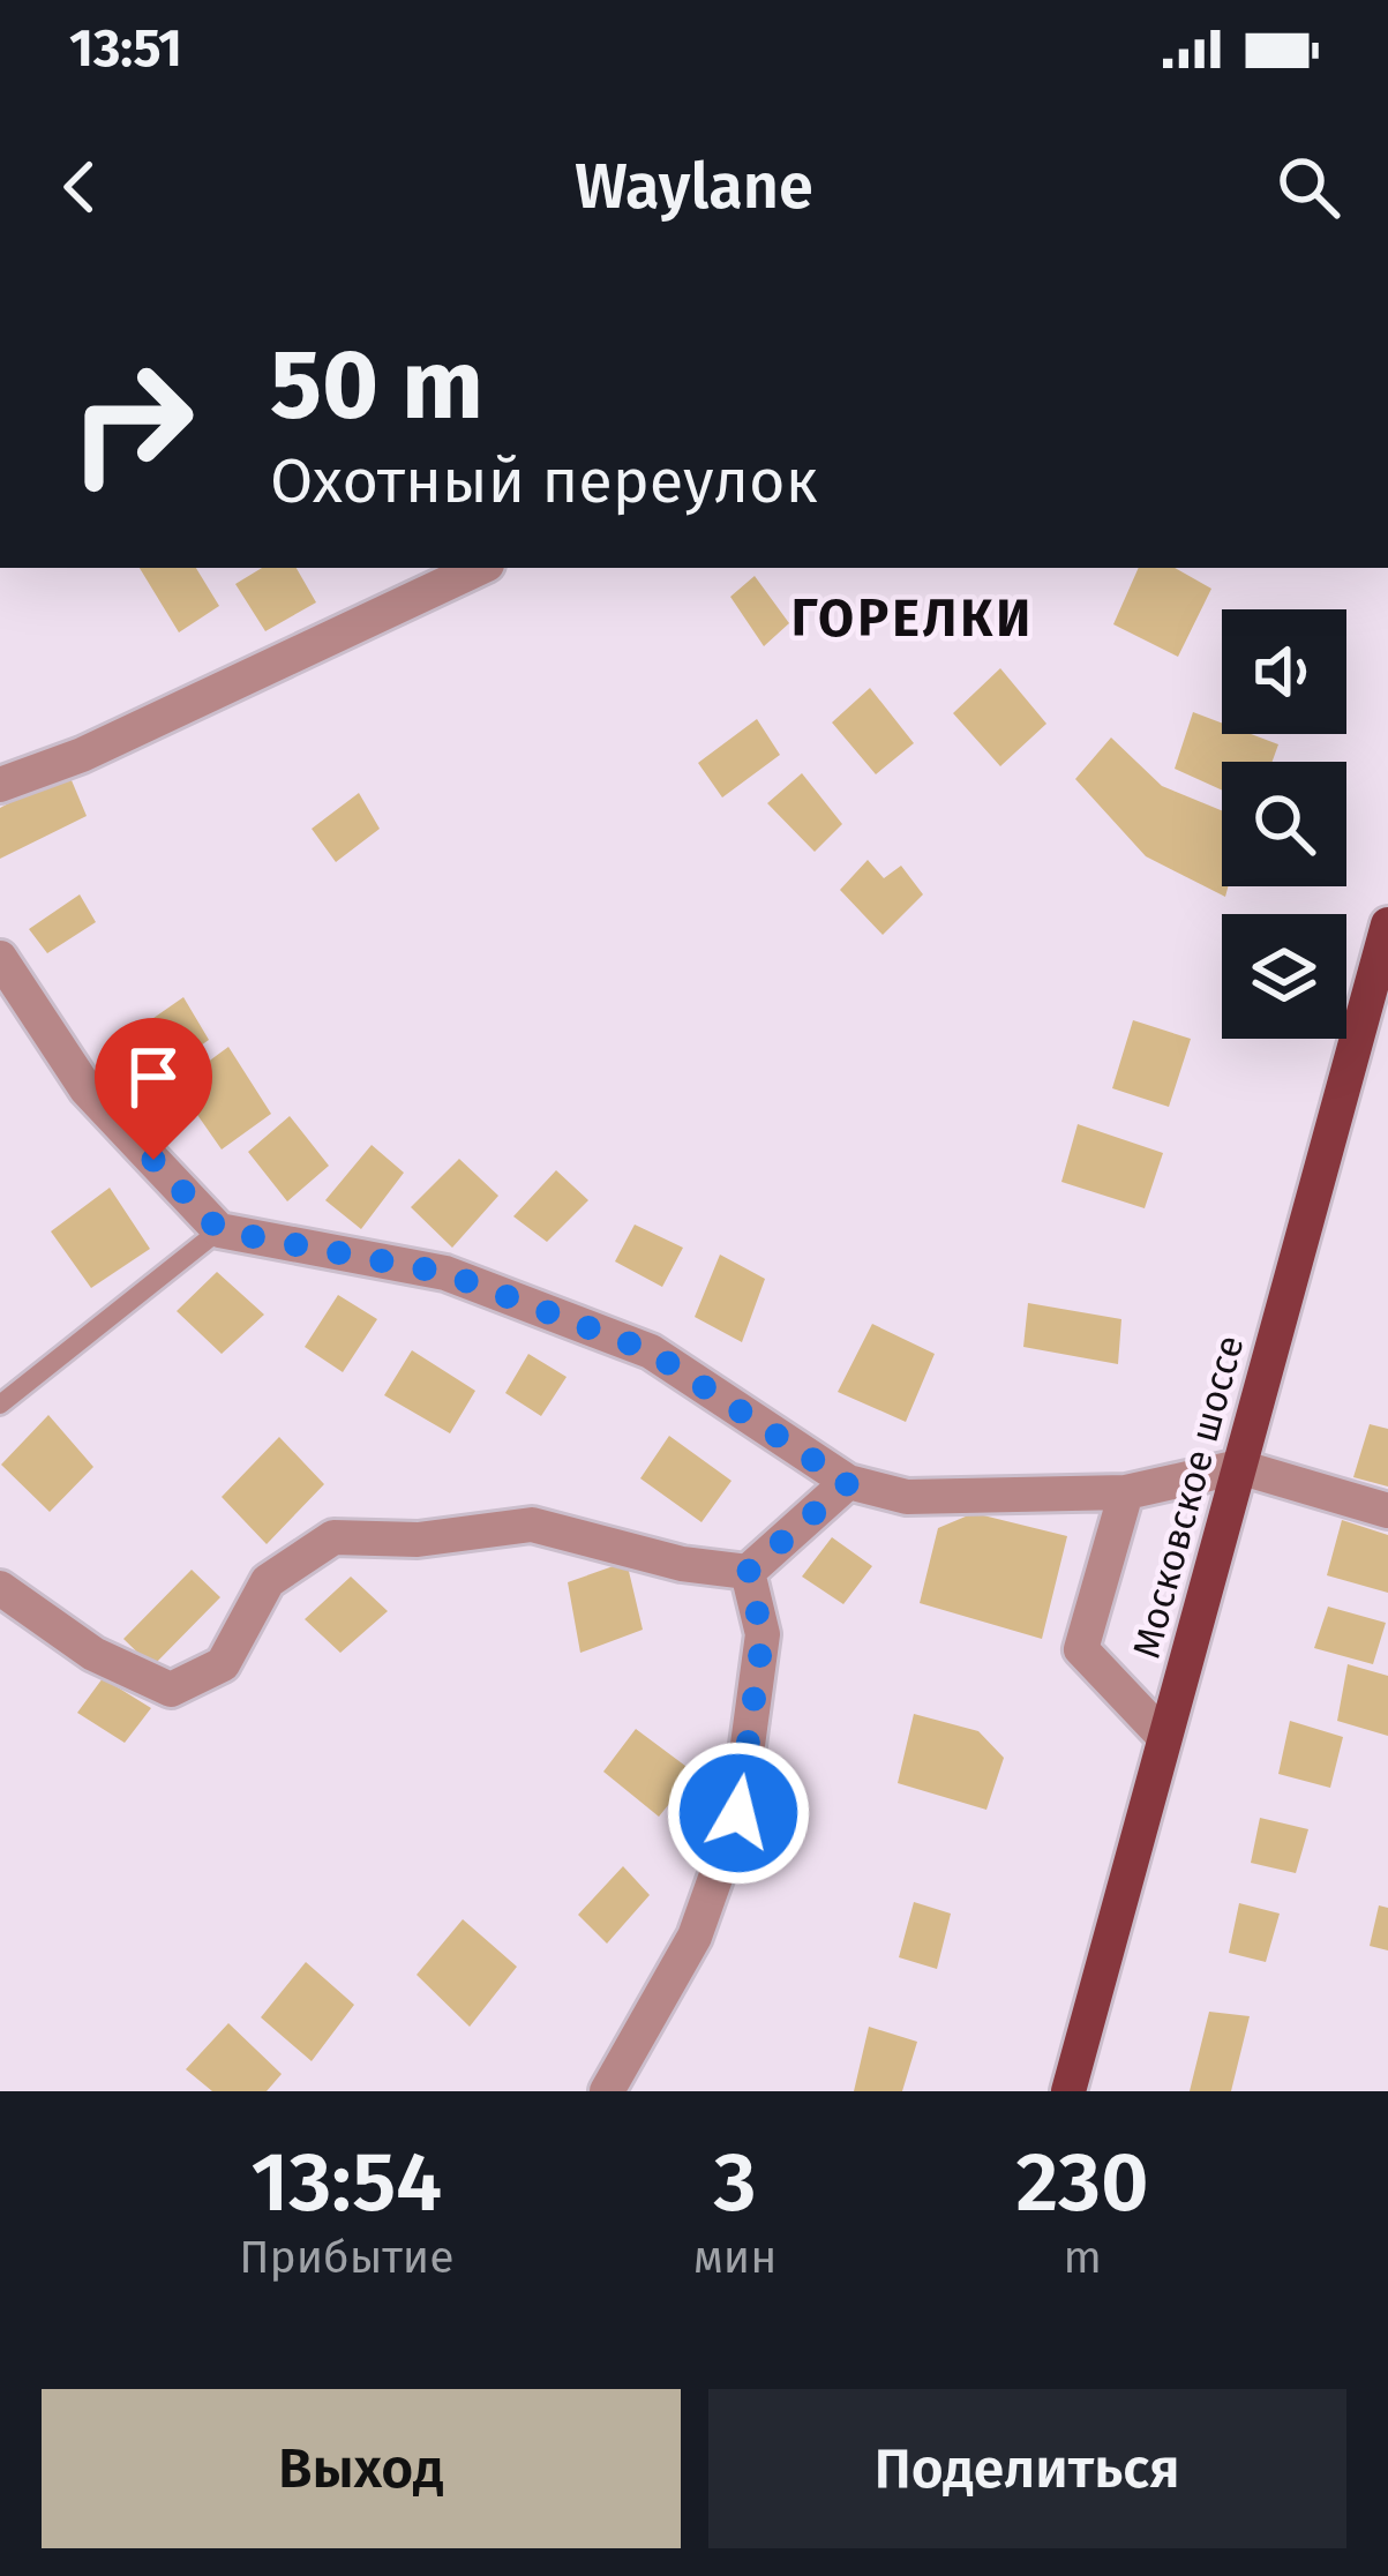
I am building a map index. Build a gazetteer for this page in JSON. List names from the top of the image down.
{
  "streets": {
    "main road": ["Московское шоссе"]
  },
  "districts": ["ГОРЕЛКИ"],
  "page": {
    "status": "13:51",
    "header": "Waylane",
    "turn": ["50 m", "Охотный переулок"],
    "eta": [
      "13:54",
      "Прибытие",
      "3",
      "мин",
      "230",
      "m"
    ],
    "buttons": ["Выход", "Поделиться"]
  }
}
